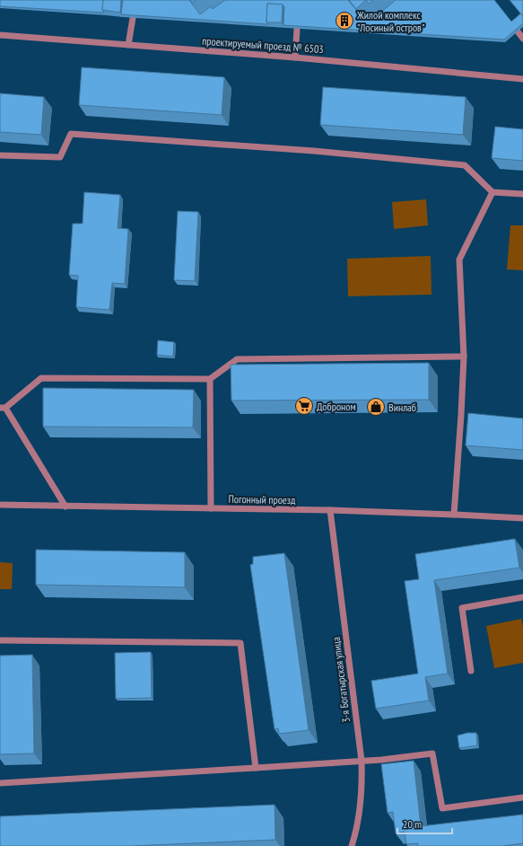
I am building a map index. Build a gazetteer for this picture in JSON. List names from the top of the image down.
{
  "streets": {
    "street": ["проектируемый проезд № 6503", "Погонный проезд", "3-я Богатырская улица"]
  },
  "crossings": [
    ["Погонный проезд", "3-я Богатырская улица"]
  ],
  "places": {
    "building": ["Жилой комплекс \"Лосиный остров\""],
    "supermarket": ["Доброном"],
    "shop": ["Винлаб"]
  },
  "scale_bar": "20 m"
}
